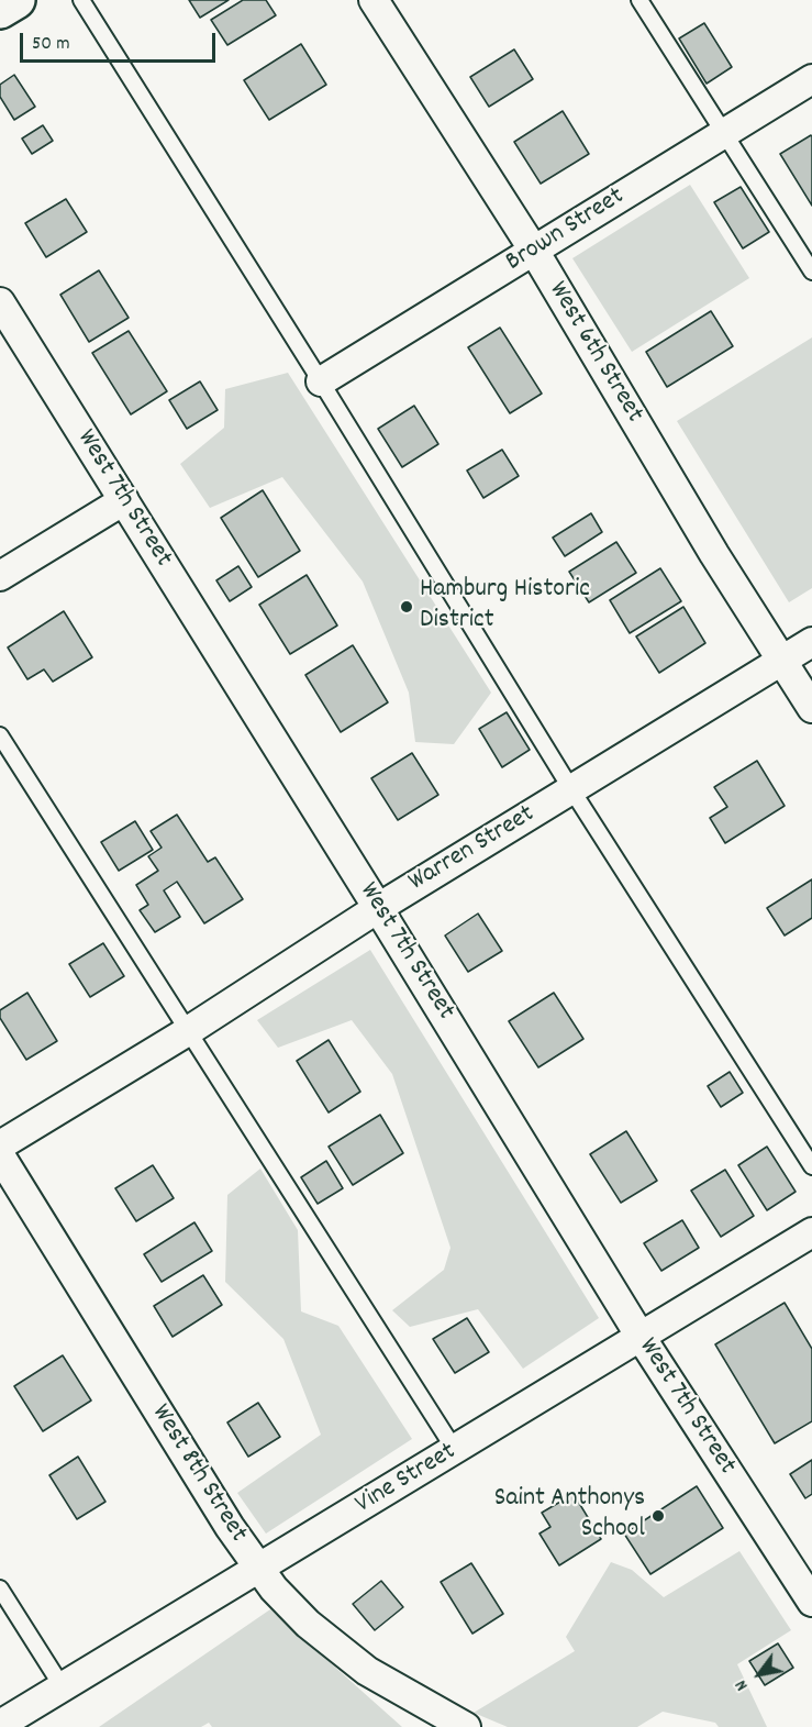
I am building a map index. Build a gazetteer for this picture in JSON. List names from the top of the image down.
{
  "streets": {
    "street": [
      "Brown Street",
      "West 6th Street",
      "West 7th Street",
      "Warren Street",
      "West 8th Street",
      "Vine Street"
    ]
  },
  "crossings": [
    ["Brown Street", "West 6th Street"],
    ["West 6th Street", "Warren Street"],
    ["West 7th Street", "Warren Street"],
    ["West 7th Street", "Vine Street"],
    ["West 8th Street", "Vine Street"]
  ],
  "places": ["Hamburg Historic District", "Saint Anthonys School"],
  "scale_bar": "50 m",
  "north": "bottom left"
}
